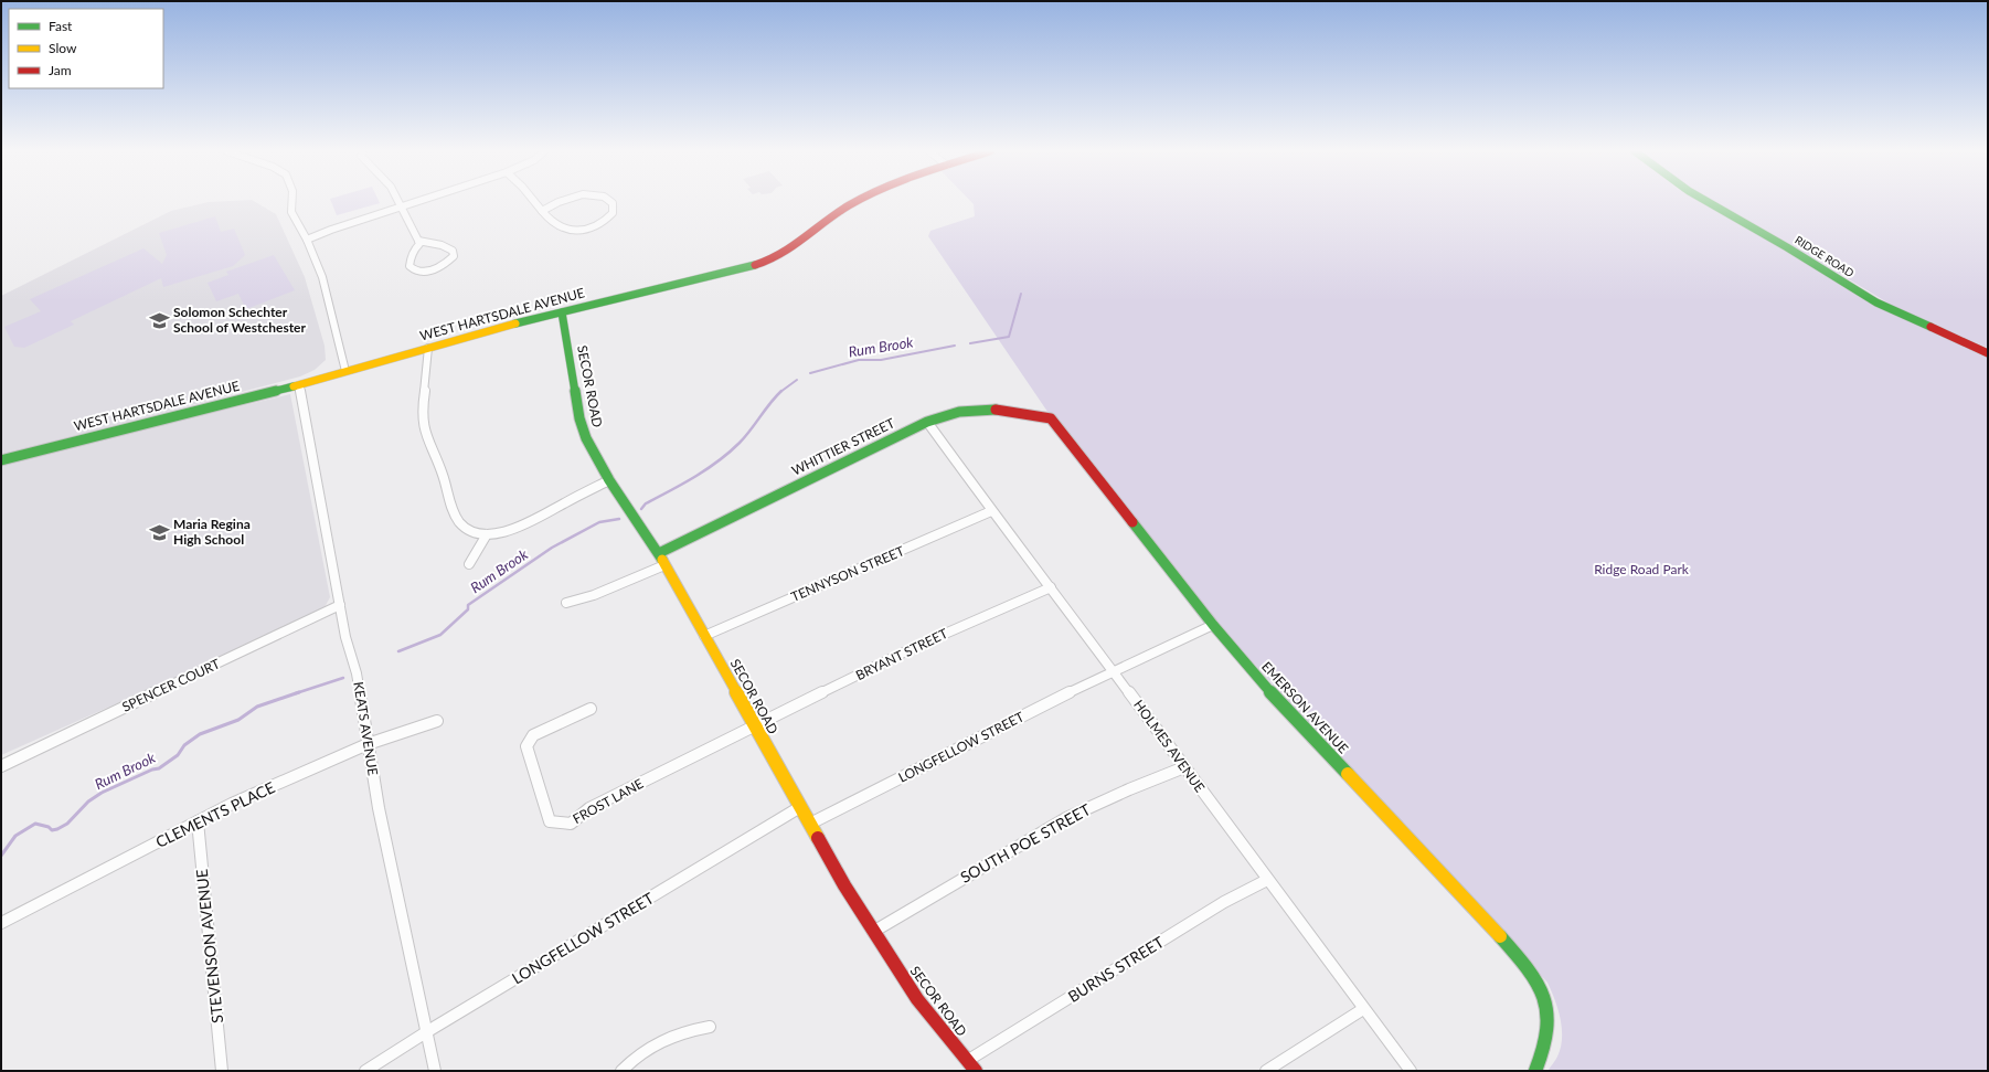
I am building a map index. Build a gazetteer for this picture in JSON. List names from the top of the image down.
{
  "streets": {
    "street": [
      "RIDGE ROAD",
      "WEST HARTSDALE AVENUE",
      "SECOR ROAD",
      "WHITTIER STREET",
      "TENNYSON STREET",
      "BRYANT STREET",
      "SPENCER COURT",
      "EMERSON AVENUE",
      "KEATS AVENUE",
      "HOLMES AVENUE",
      "LONGFELLOW STREET",
      "FROST LANE",
      "CLEMENTS PLACE",
      "SOUTH POE STREET",
      "STEVENSON AVENUE",
      "BURNS STREET"
    ]
  },
  "crossings": [
    ["WEST HARTSDALE AVENUE", "SECOR ROAD"],
    ["WEST HARTSDALE AVENUE", "KEATS AVENUE"],
    ["SECOR ROAD", "WHITTIER STREET"],
    ["SECOR ROAD", "TENNYSON STREET"],
    ["SECOR ROAD", "BRYANT STREET"],
    ["SECOR ROAD", "LONGFELLOW STREET"],
    ["SECOR ROAD", "FROST LANE"],
    ["SECOR ROAD", "SOUTH POE STREET"],
    ["SECOR ROAD", "BURNS STREET"],
    ["WHITTIER STREET", "EMERSON AVENUE"],
    ["WHITTIER STREET", "HOLMES AVENUE"],
    ["TENNYSON STREET", "HOLMES AVENUE"],
    ["BRYANT STREET", "HOLMES AVENUE"],
    ["BRYANT STREET", "FROST LANE"],
    ["SPENCER COURT", "KEATS AVENUE"],
    ["EMERSON AVENUE", "LONGFELLOW STREET"],
    ["KEATS AVENUE", "LONGFELLOW STREET"],
    ["KEATS AVENUE", "CLEMENTS PLACE"],
    ["HOLMES AVENUE", "LONGFELLOW STREET"],
    ["HOLMES AVENUE", "SOUTH POE STREET"],
    ["HOLMES AVENUE", "BURNS STREET"],
    ["CLEMENTS PLACE", "STEVENSON AVENUE"]
  ],
  "water": ["Rum Brook"],
  "parks": ["Ridge Road Park"],
  "places": {
    "school or university": ["Solomon Schechter School of Westchester", "Maria Regina High School"]
  },
  "legend": ["Fast", "Slow", "Jam"]
}
